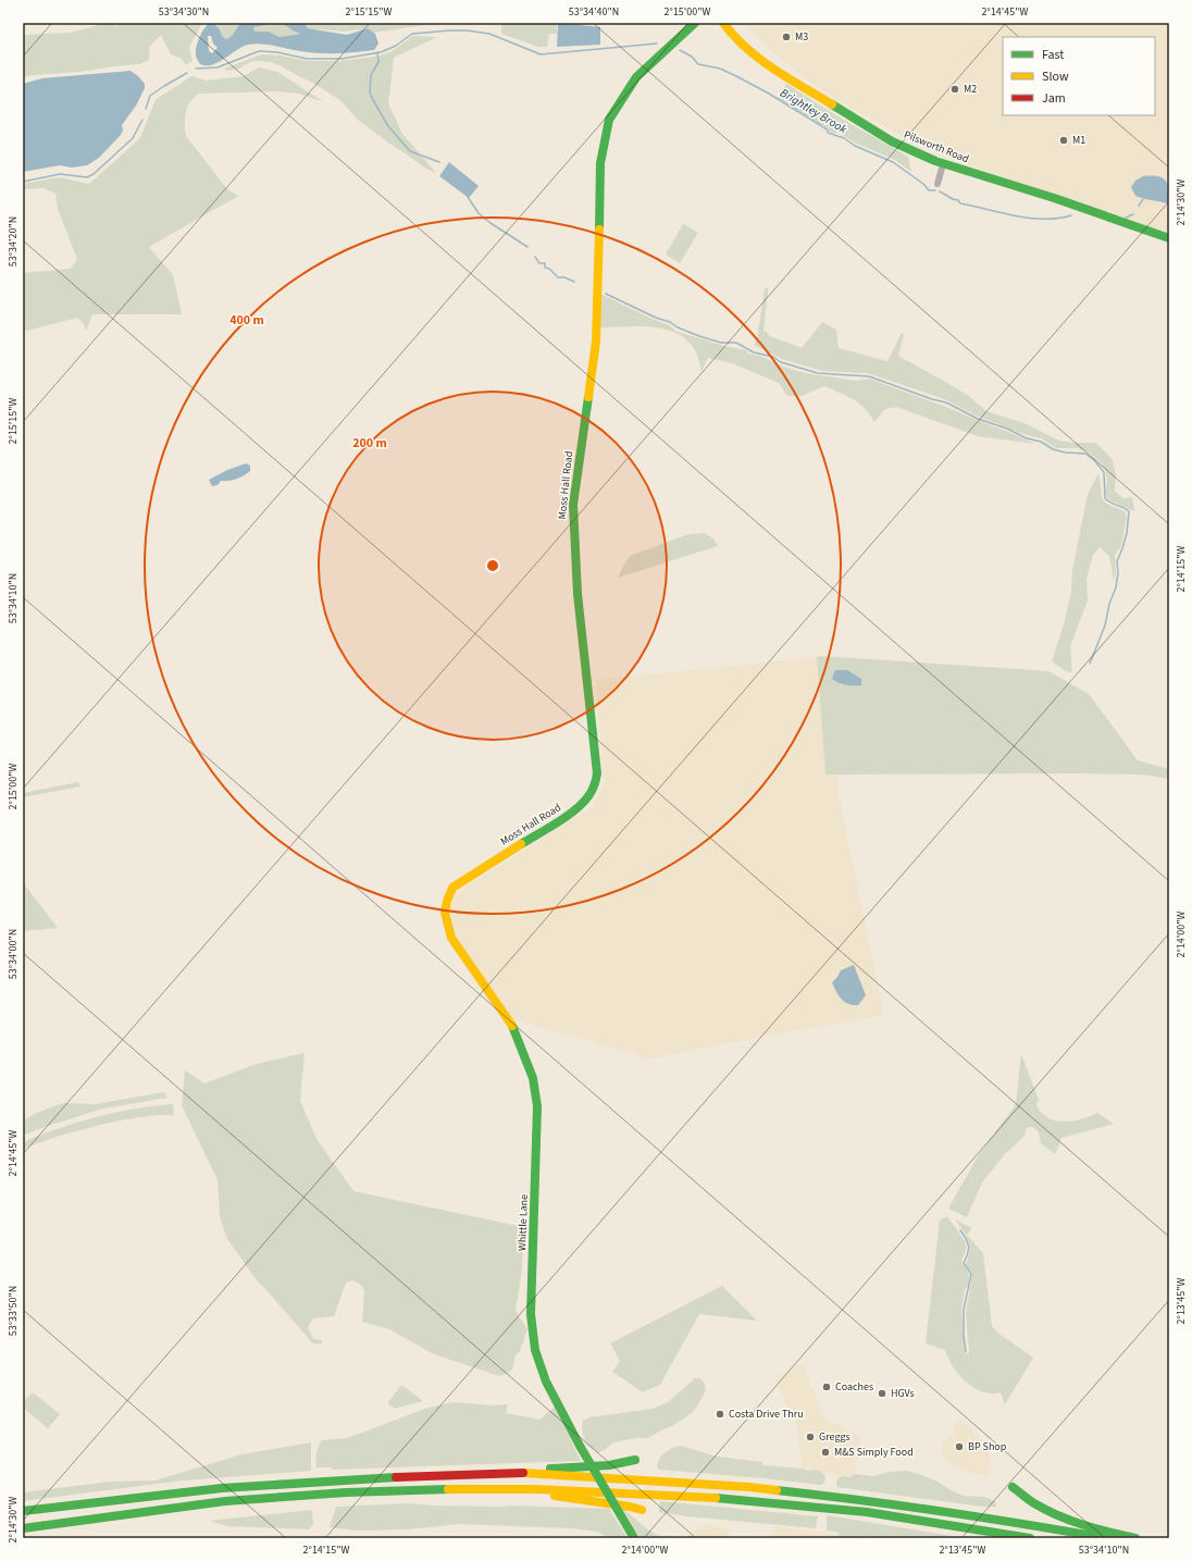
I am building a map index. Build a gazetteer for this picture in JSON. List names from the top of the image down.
{
  "streets": {
    "main road": ["Pilsworth Road", "Moss Hall Road", "Whittle Lane"]
  },
  "crossings": [
    ["Moss Hall Road", "Whittle Lane"]
  ],
  "water": ["Brightley Brook"],
  "places": [
    "M3",
    "M2",
    "M1",
    "Coaches",
    "HGVs",
    "Costa Drive Thru",
    "Greggs",
    "BP Shop",
    "M&S Simply Food"
  ],
  "legend": ["Fast", "Slow", "Jam"],
  "coordinates": [
    "53°34'30\"N",
    "2°15'15\"W",
    "53°34'40\"N",
    "2°15'00\"W",
    "2°14'45\"W",
    "2°14'30\"W",
    "53°34'20\"N",
    "2°14'15\"W",
    "53°34'10\"N",
    "2°14'00\"W",
    "53°34'00\"N",
    "2°13'45\"W",
    "53°33'50\"N"
  ],
  "rings": ["400 m", "200 m"]
}
